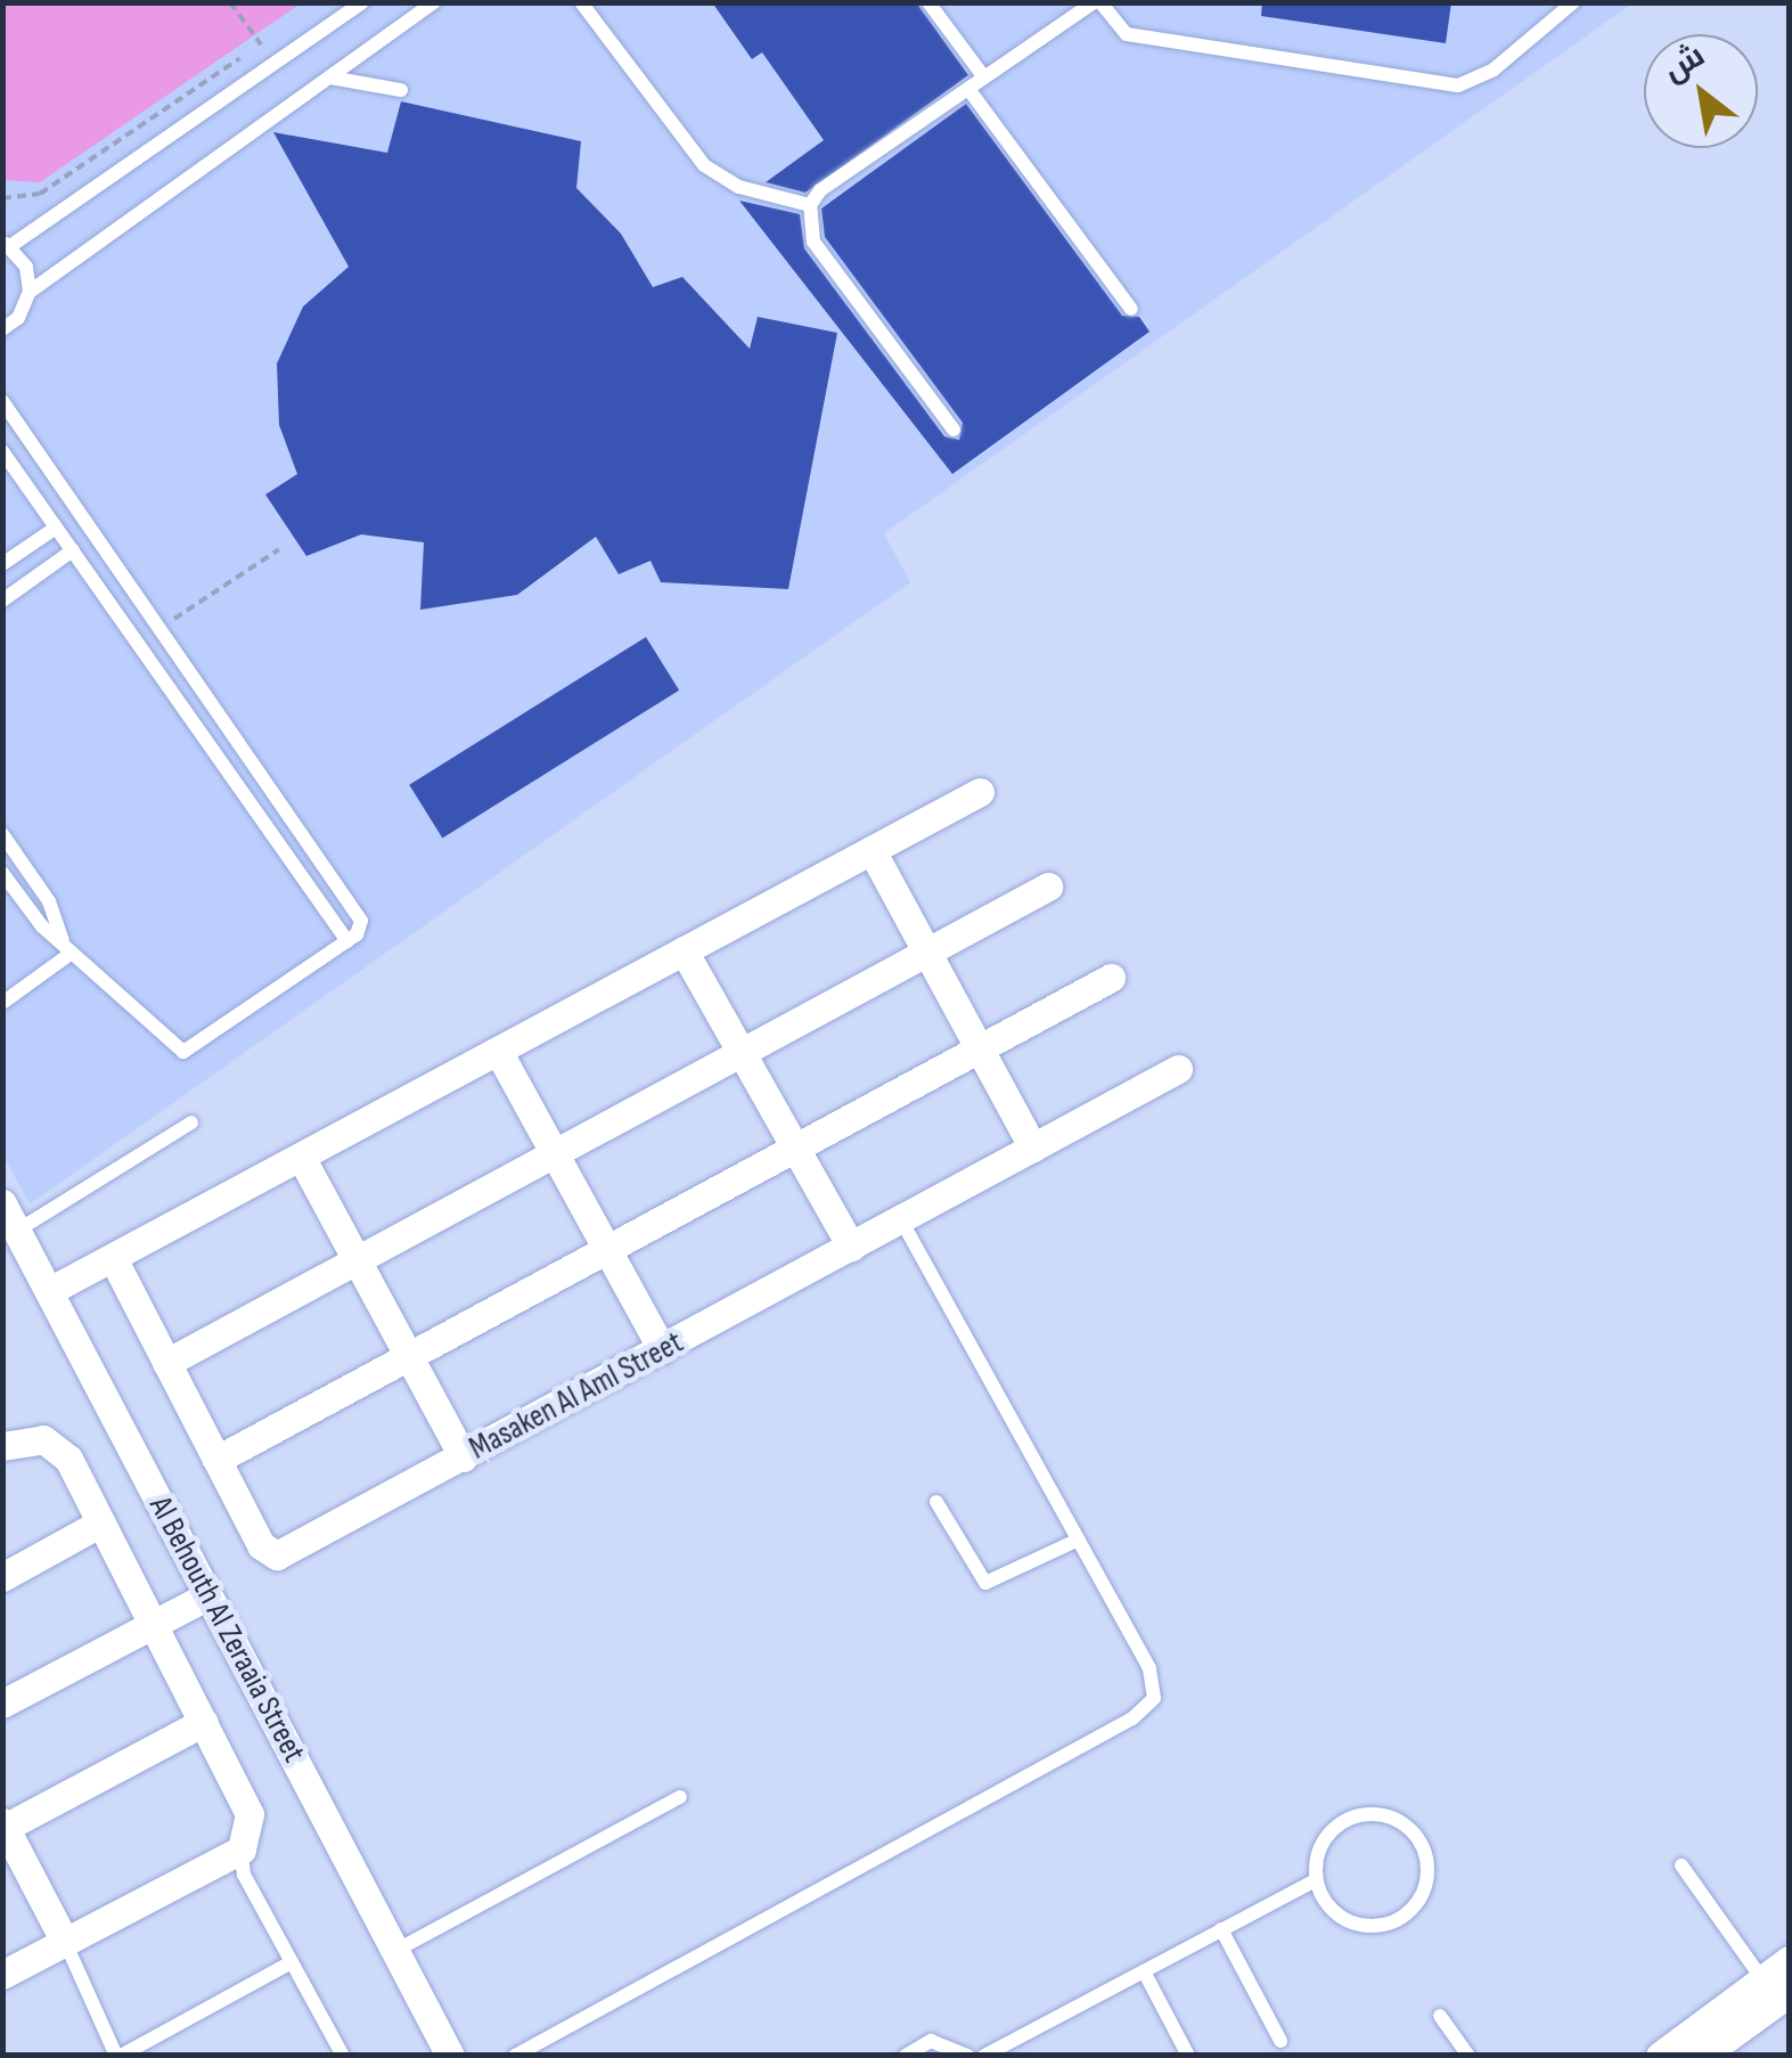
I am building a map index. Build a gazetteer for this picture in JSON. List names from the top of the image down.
{
  "streets": {
    "street": ["Masaken Al Aml Street", "Al Behouth Al Zeraaia Street"]
  },
  "north": "top left"
}
